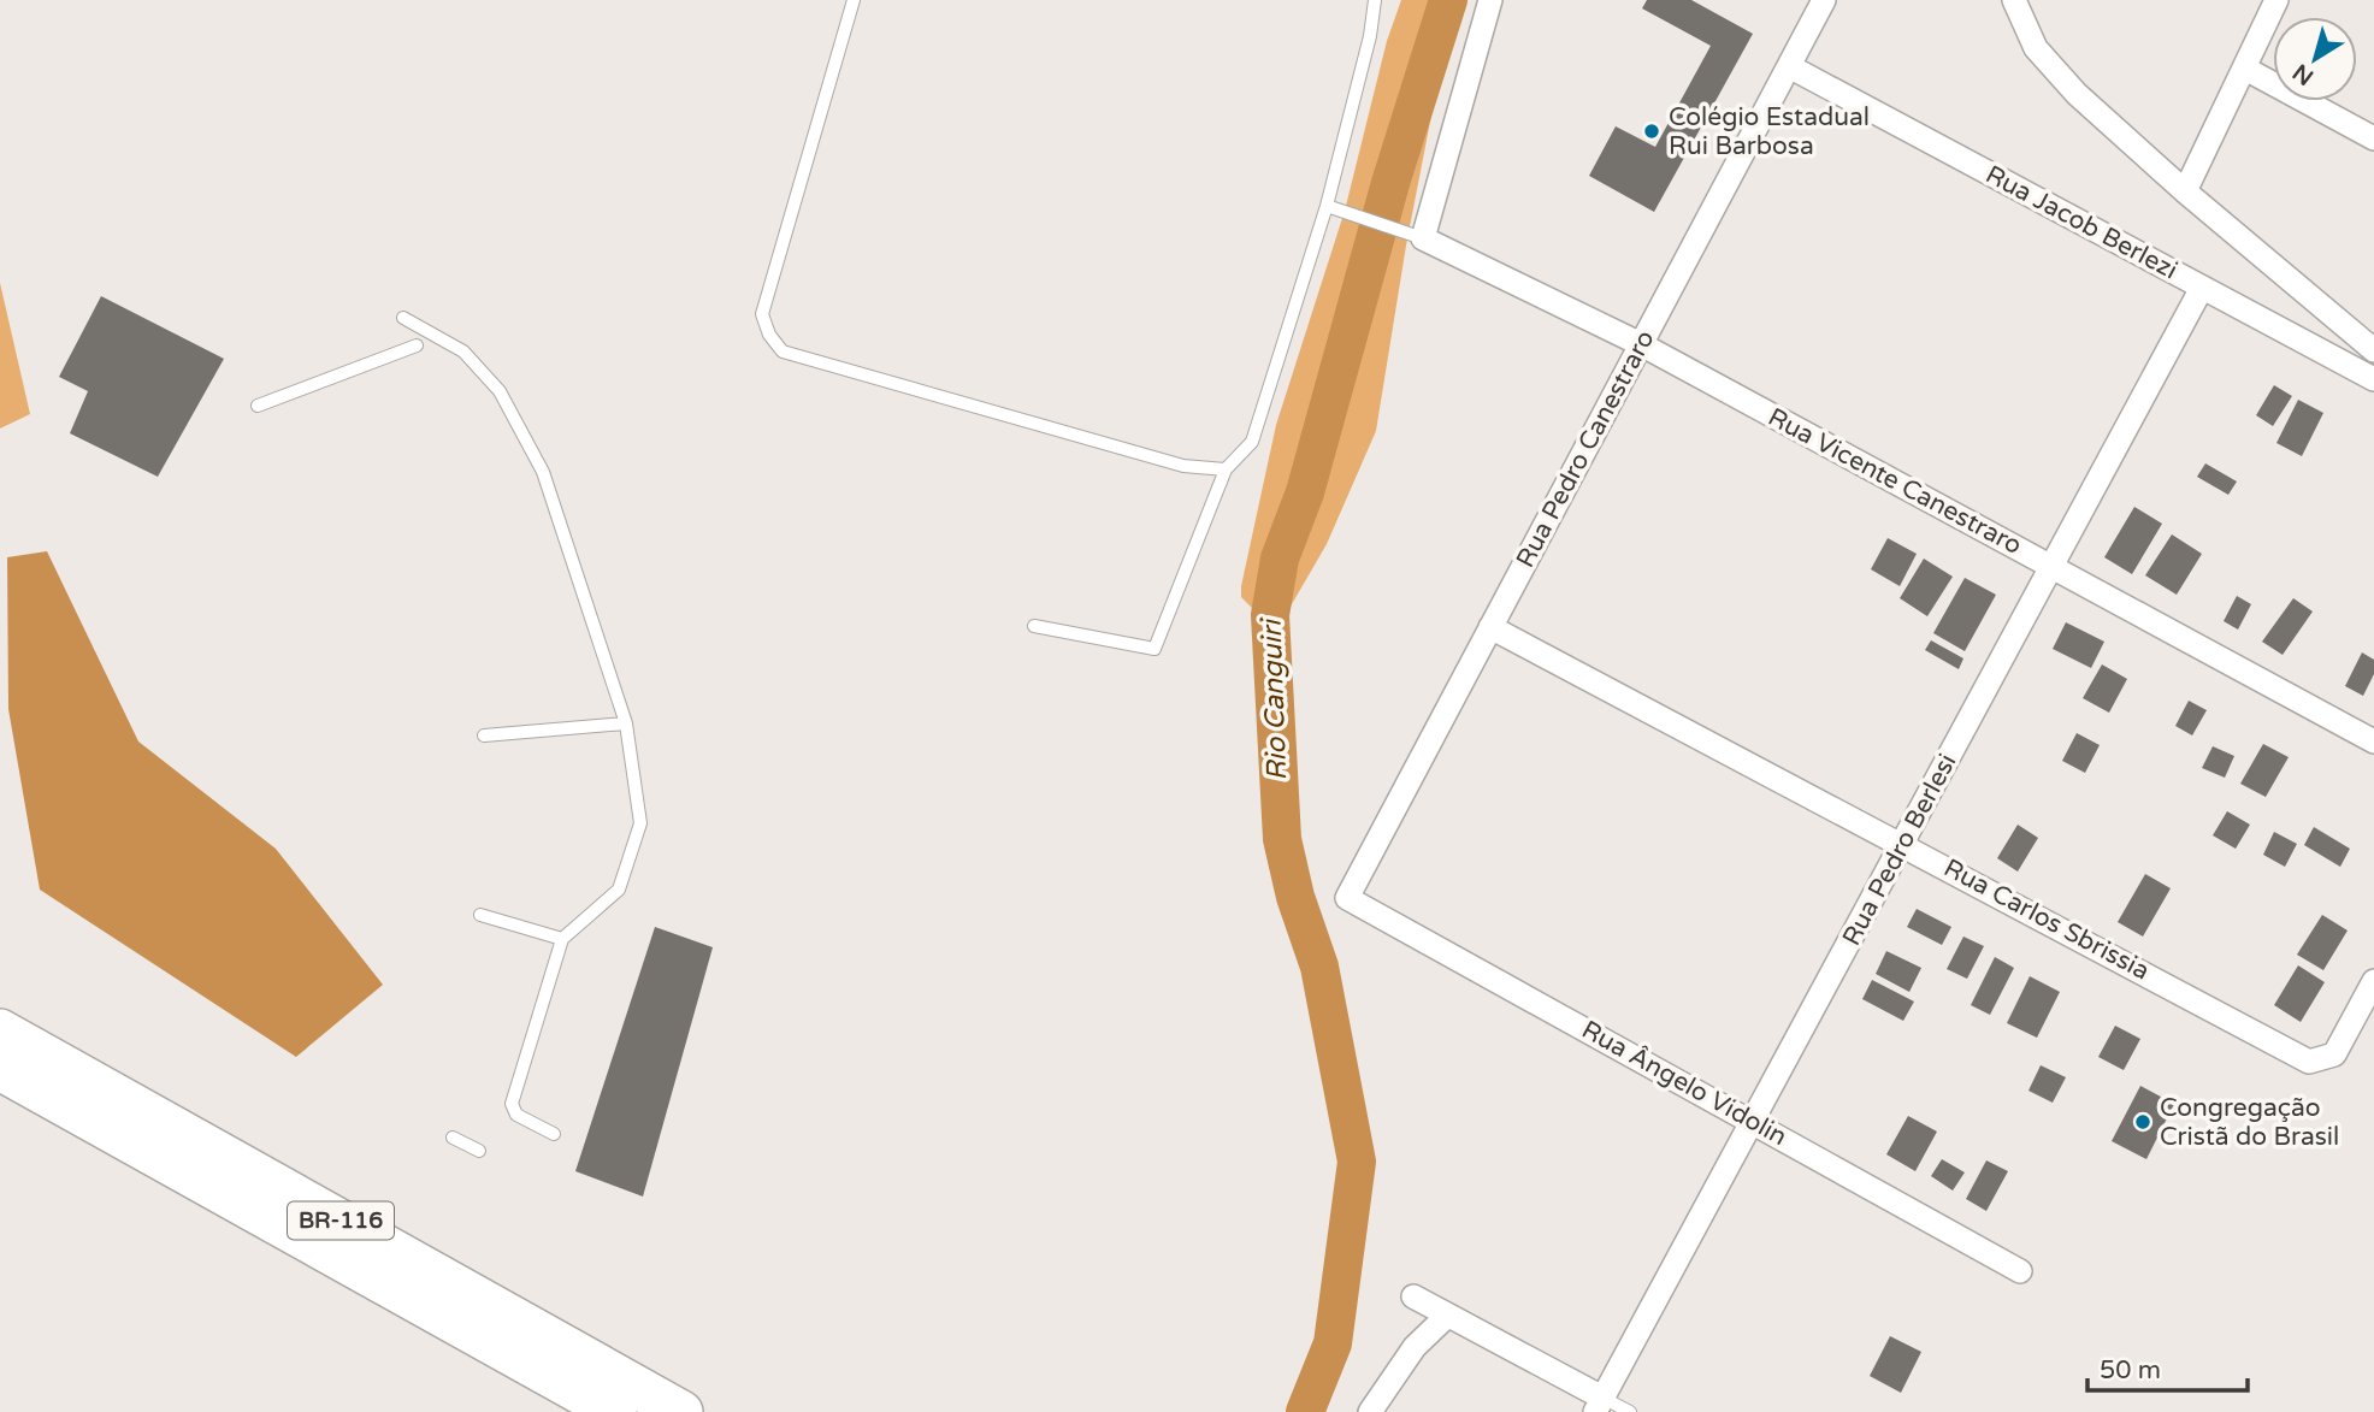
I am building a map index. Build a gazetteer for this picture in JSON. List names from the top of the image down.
{
  "streets": {
    "highway": ["BR-116"],
    "street": [
      "Rua Jacob Berlezi",
      "Rua Pedro Canestraro",
      "Rua Vicente Canestraro",
      "Rua Pedro Berlesi",
      "Rua Carlos Sbrissia",
      "Rua Ângelo Vidolin"
    ]
  },
  "crossings": [
    ["Rua Jacob Berlezi", "Rua Pedro Canestraro"],
    ["Rua Jacob Berlezi", "Rua Pedro Berlesi"],
    ["Rua Pedro Canestraro", "Rua Vicente Canestraro"],
    ["Rua Pedro Canestraro", "Rua Carlos Sbrissia"],
    ["Rua Pedro Canestraro", "Rua Ângelo Vidolin"],
    ["Rua Vicente Canestraro", "Rua Pedro Berlesi"],
    ["Rua Pedro Berlesi", "Rua Carlos Sbrissia"],
    ["Rua Pedro Berlesi", "Rua Ângelo Vidolin"]
  ],
  "water": ["Rio Canguiri"],
  "places": ["Colégio Estadual Rui Barbosa", "Congregação Cristã do Brasil"],
  "scale_bar": "50 m",
  "north": "bottom left"
}
